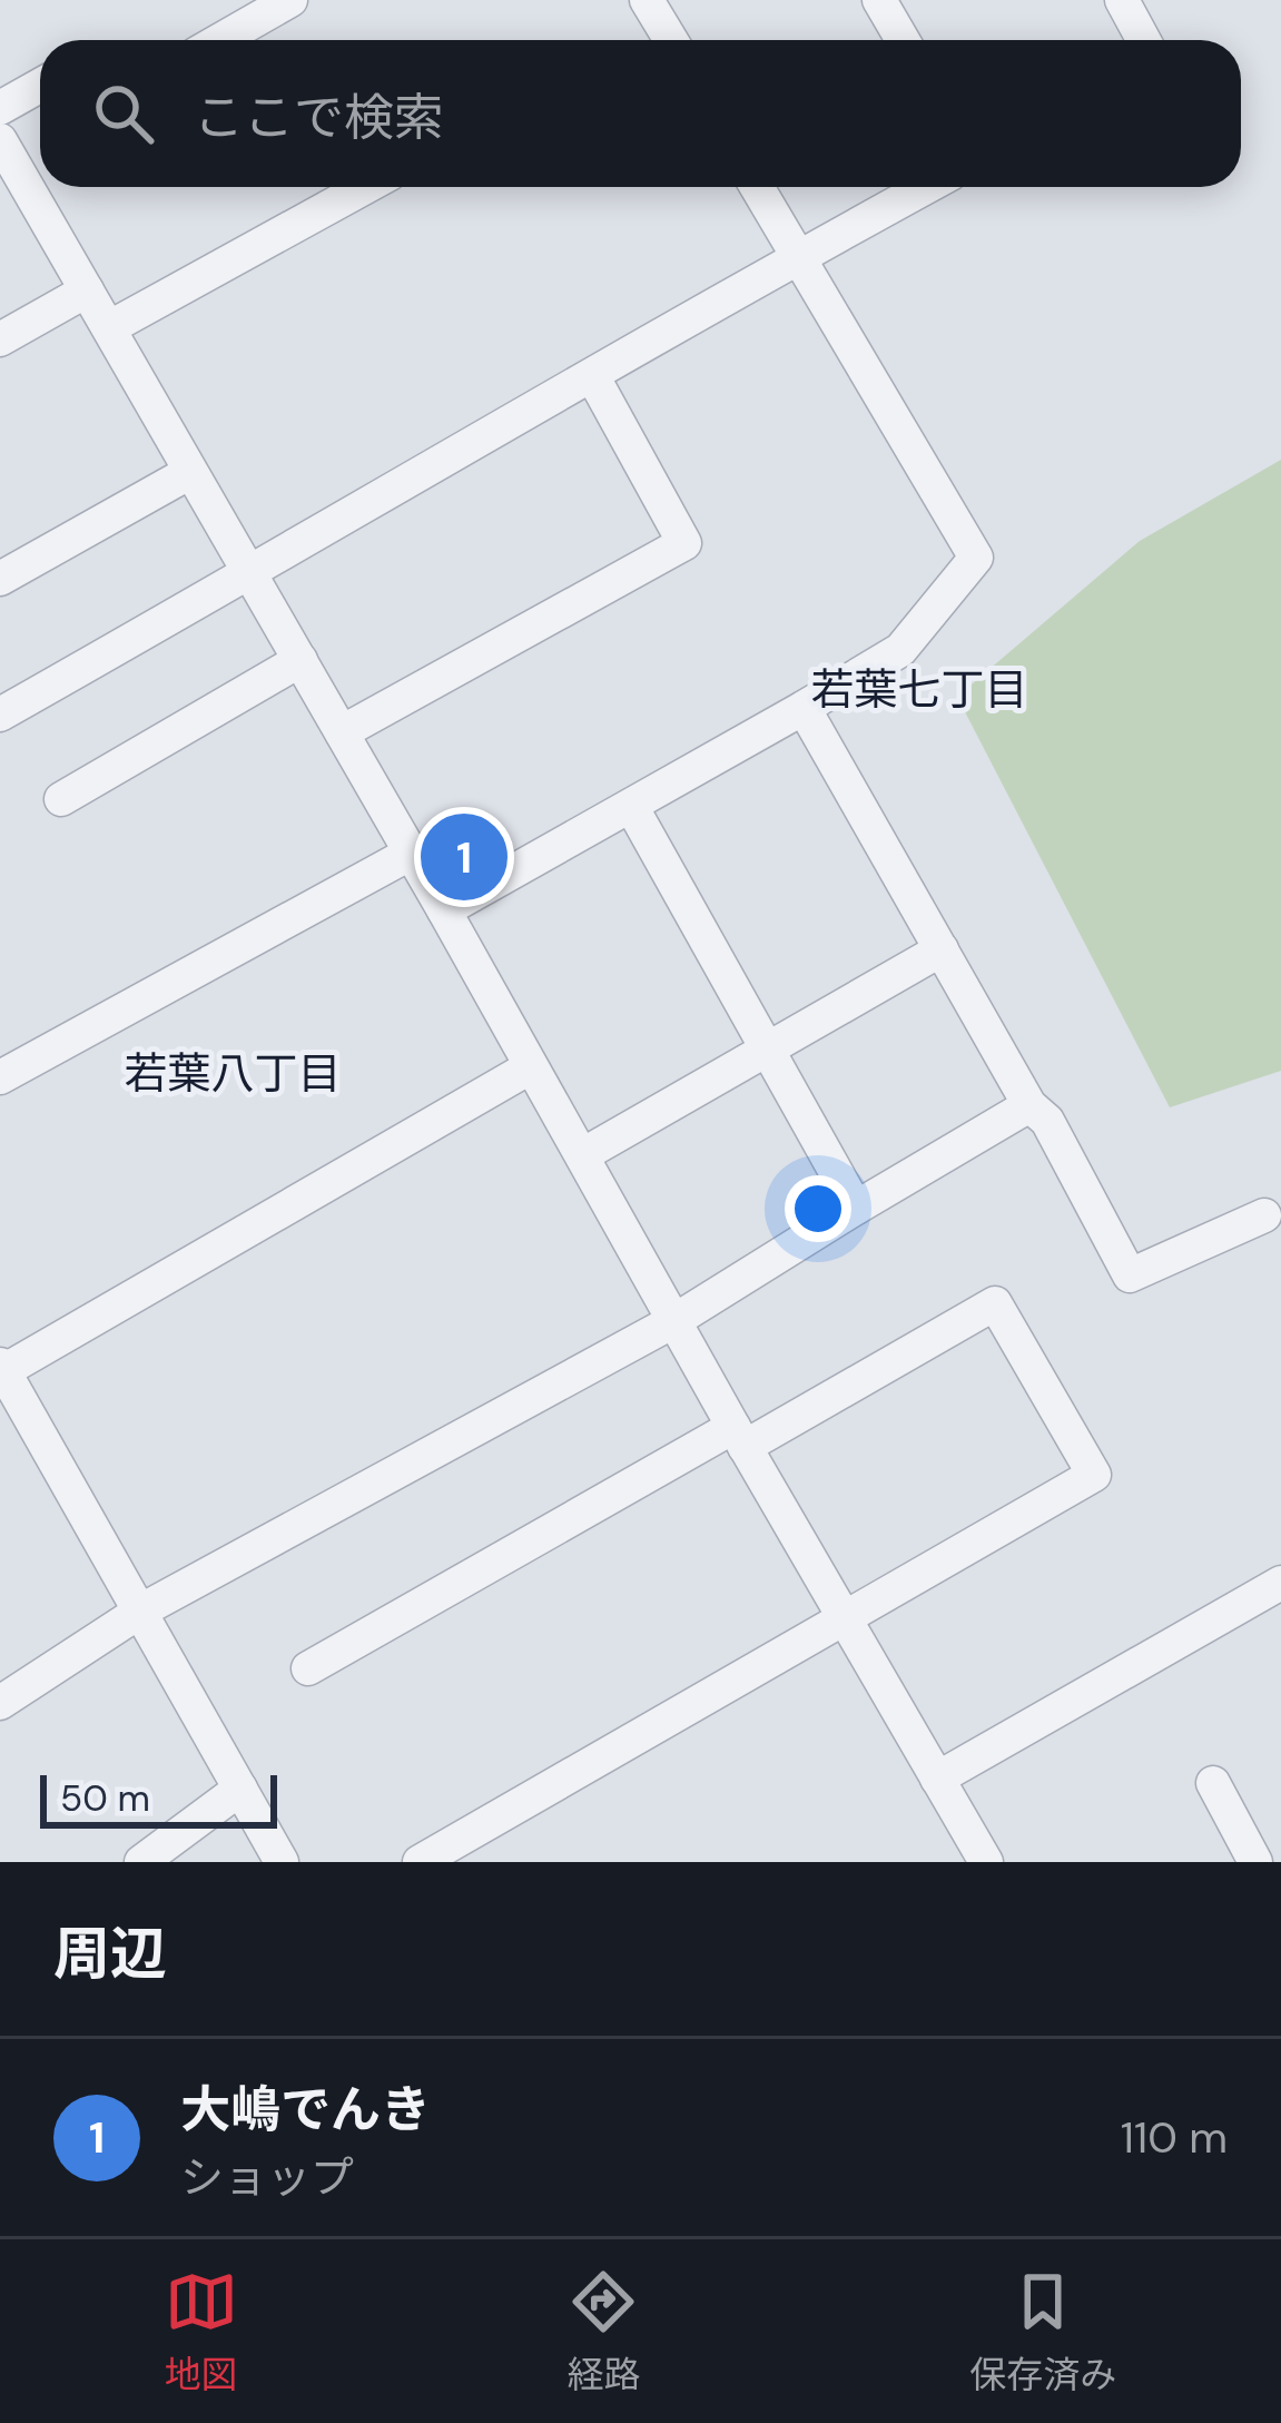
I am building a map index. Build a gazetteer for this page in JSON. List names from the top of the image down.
{
  "districts": ["若葉七丁目", "若葉八丁目"],
  "scale_bar": "50 m",
  "page": {
    "search": "ここで検索",
    "pins": "1",
    "scale": "50 m",
    "heading": "周辺",
    "list": [
      {
        "mark": "1",
        "name": "大嶋でんき",
        "note": "ショップ",
        "value": "110 m"
      }
    ],
    "nav": ["地図", "経路", "保存済み"]
  }
}
